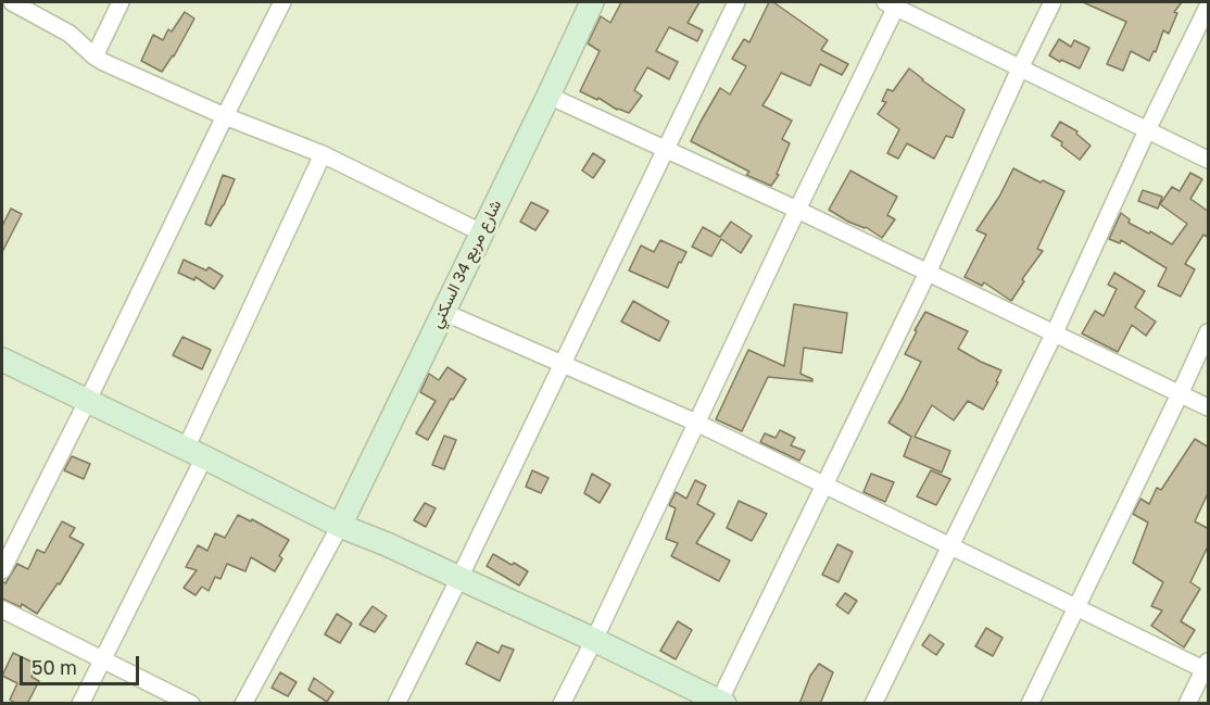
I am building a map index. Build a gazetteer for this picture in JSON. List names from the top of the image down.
{
  "streets": {
    "street": ["شارع مربع 34 السكني"]
  },
  "scale_bar": "50 m"
}
